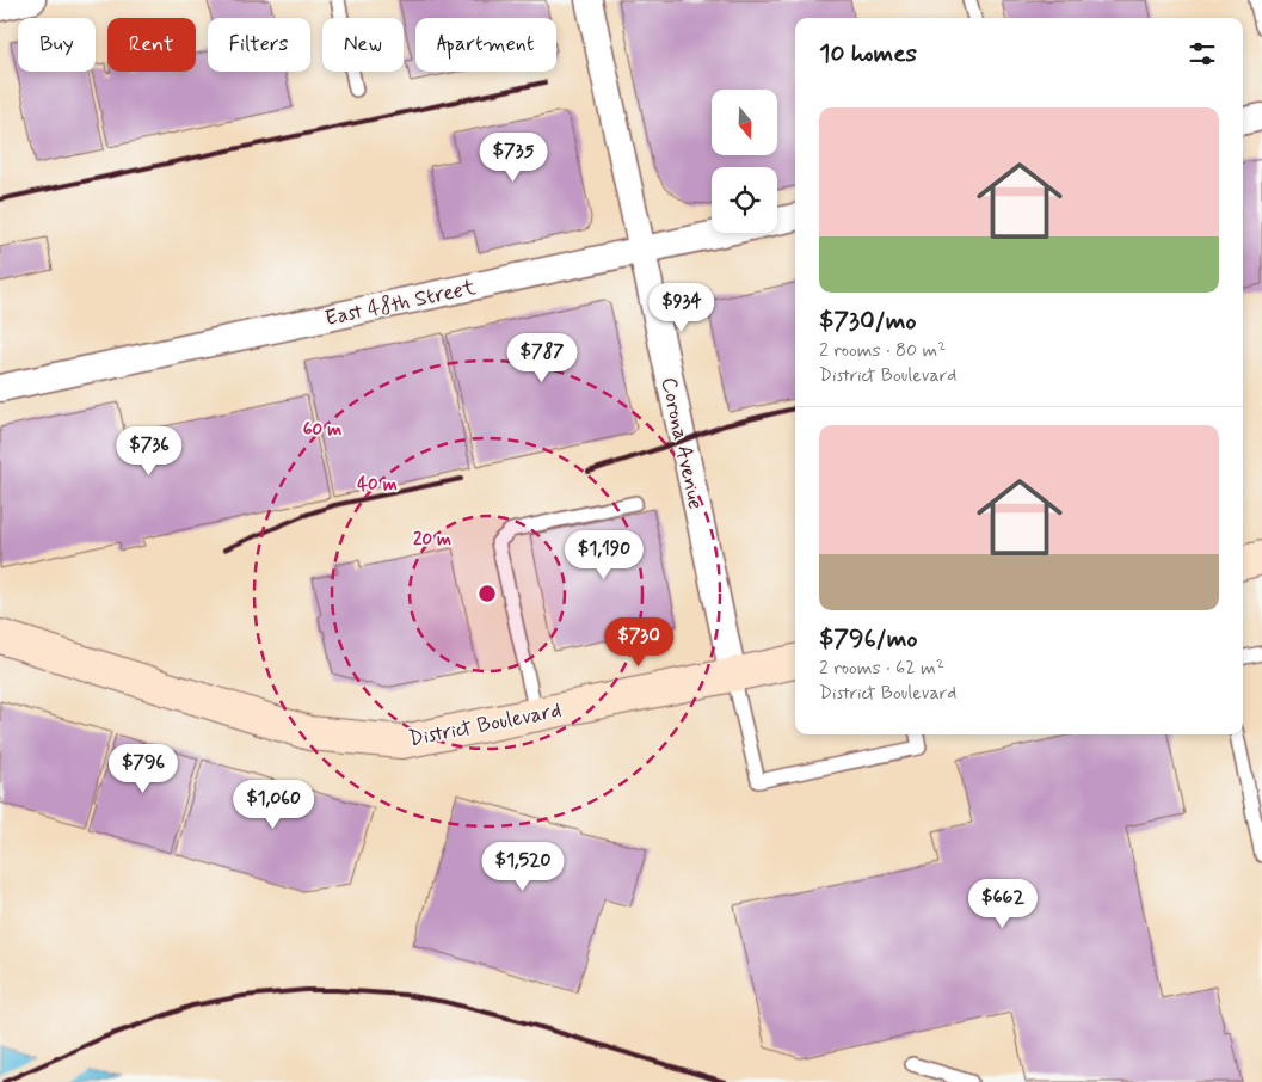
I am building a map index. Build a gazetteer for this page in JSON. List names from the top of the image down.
{
  "streets": {
    "main road": ["District Boulevard"],
    "street": ["East 48th Street", "Corona Avenue"]
  },
  "crossings": [
    ["East 48th Street", "Corona Avenue"],
    ["Corona Avenue", "District Boulevard"]
  ],
  "north": "bottom",
  "page": {
    "chip": [
      "Buy",
      "Rent",
      "Filters",
      "New",
      "Apartment"
    ],
    "heading": "10 homes",
    "list": [
      {
        "name": "$730/mo",
        "note": "2 rooms · 80 m² · District Boulevard"
      },
      {
        "name": "$796/mo",
        "note": "2 rooms · 62 m² · District Boulevard"
      }
    ],
    "price": [
      "$735",
      "$934",
      "$787",
      "$736",
      "$1,190",
      "$730",
      "$796",
      "$1,060",
      "$1,520",
      "$662"
    ]
  },
  "rings": ["60 m", "40 m", "20 m"]
}
